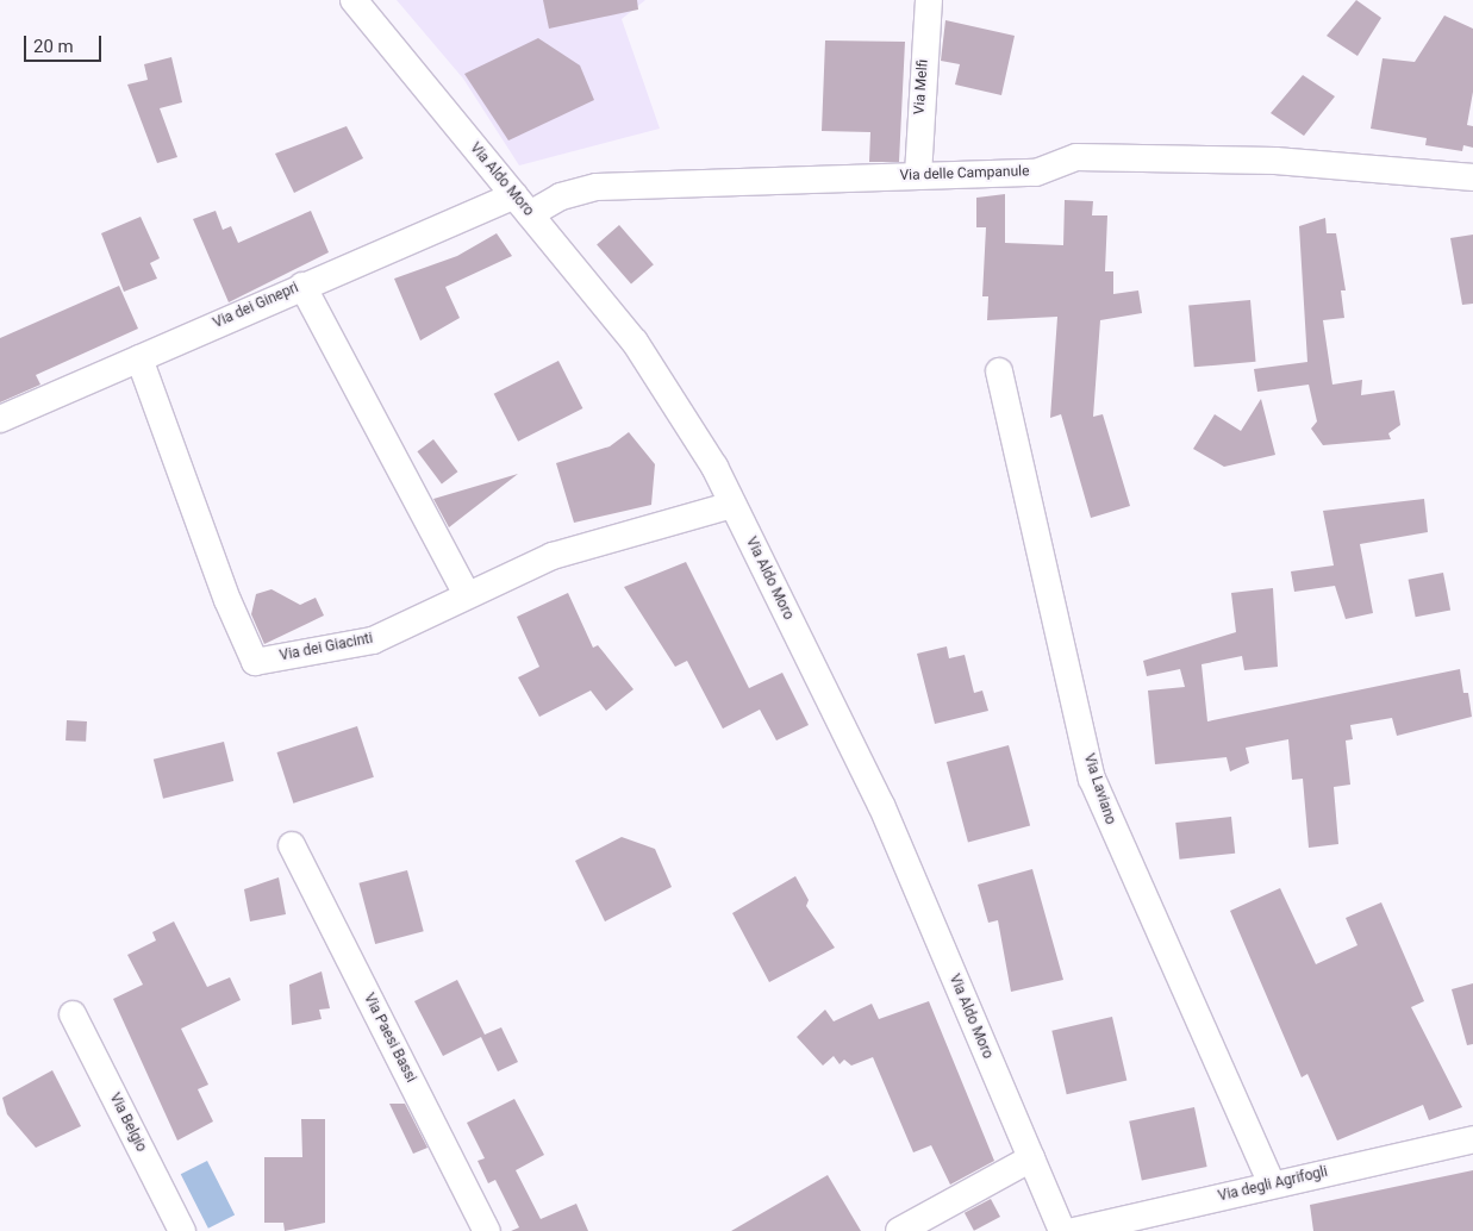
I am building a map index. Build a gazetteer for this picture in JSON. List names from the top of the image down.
{
  "streets": {
    "street": [
      "Via Melfi",
      "Via delle Campanule",
      "Via Aldo Moro",
      "Via dei Ginepri",
      "Via dei Giacinti",
      "Via Laviano",
      "Via Paesi Bassi",
      "Via Belgio",
      "Via degli Agrifogli"
    ]
  },
  "crossings": [
    ["Via Melfi", "Via delle Campanule"],
    ["Via delle Campanule", "Via Aldo Moro"],
    ["Via delle Campanule", "Via dei Ginepri"],
    ["Via Aldo Moro", "Via dei Ginepri"],
    ["Via Aldo Moro", "Via dei Giacinti"],
    ["Via dei Ginepri", "Via dei Giacinti"],
    ["Via Laviano", "Via degli Agrifogli"]
  ],
  "scale_bar": "20 m"
}
